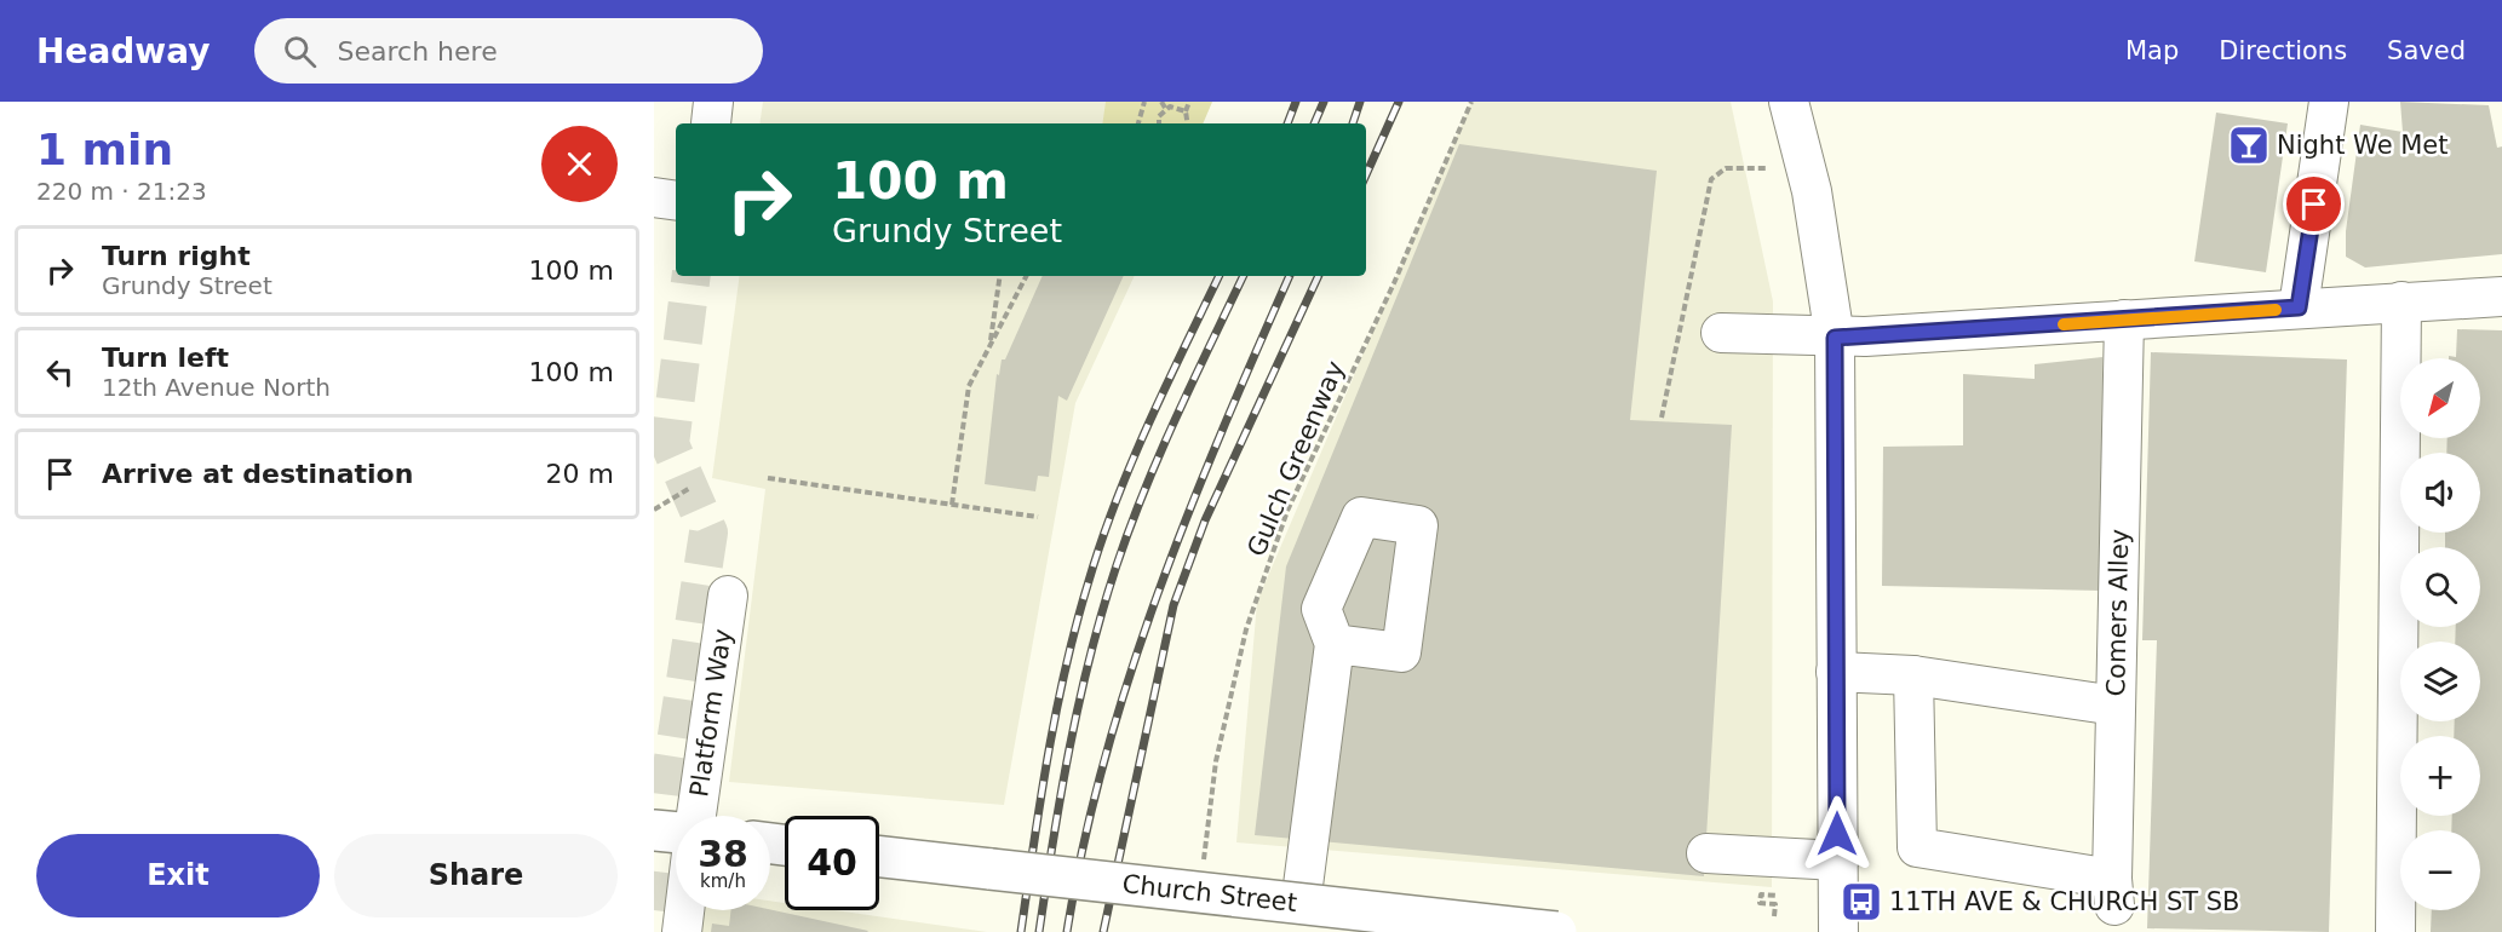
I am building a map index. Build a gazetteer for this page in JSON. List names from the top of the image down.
{
  "streets": {
    "main road": ["Church Street"],
    "street": ["Comers Alley", "Platform Way"],
    "path": ["Gulch Greenway"]
  },
  "places": {
    "bar": ["Night We Met"],
    "bus stop": ["11TH AVE & CHURCH ST SB"]
  },
  "north": "bottom left",
  "page": {
    "header": "Headway",
    "search": "Search here",
    "nav": ["Map", "Directions", "Saved"],
    "heading": ["1 min", "220 m · 21:23"],
    "turn": ["100 m", "Grundy Street"],
    "list": [
      {
        "name": "Turn right",
        "note": "Grundy Street",
        "value": "100 m"
      },
      {
        "name": "Turn left",
        "note": "12th Avenue North",
        "value": "100 m"
      },
      {
        "name": "Arrive at destination",
        "value": "20 m"
      }
    ],
    "map_buttons": ["+", "−"],
    "speed": "38 km/h",
    "limit": "40",
    "buttons": ["Exit", "Share"]
  }
}
